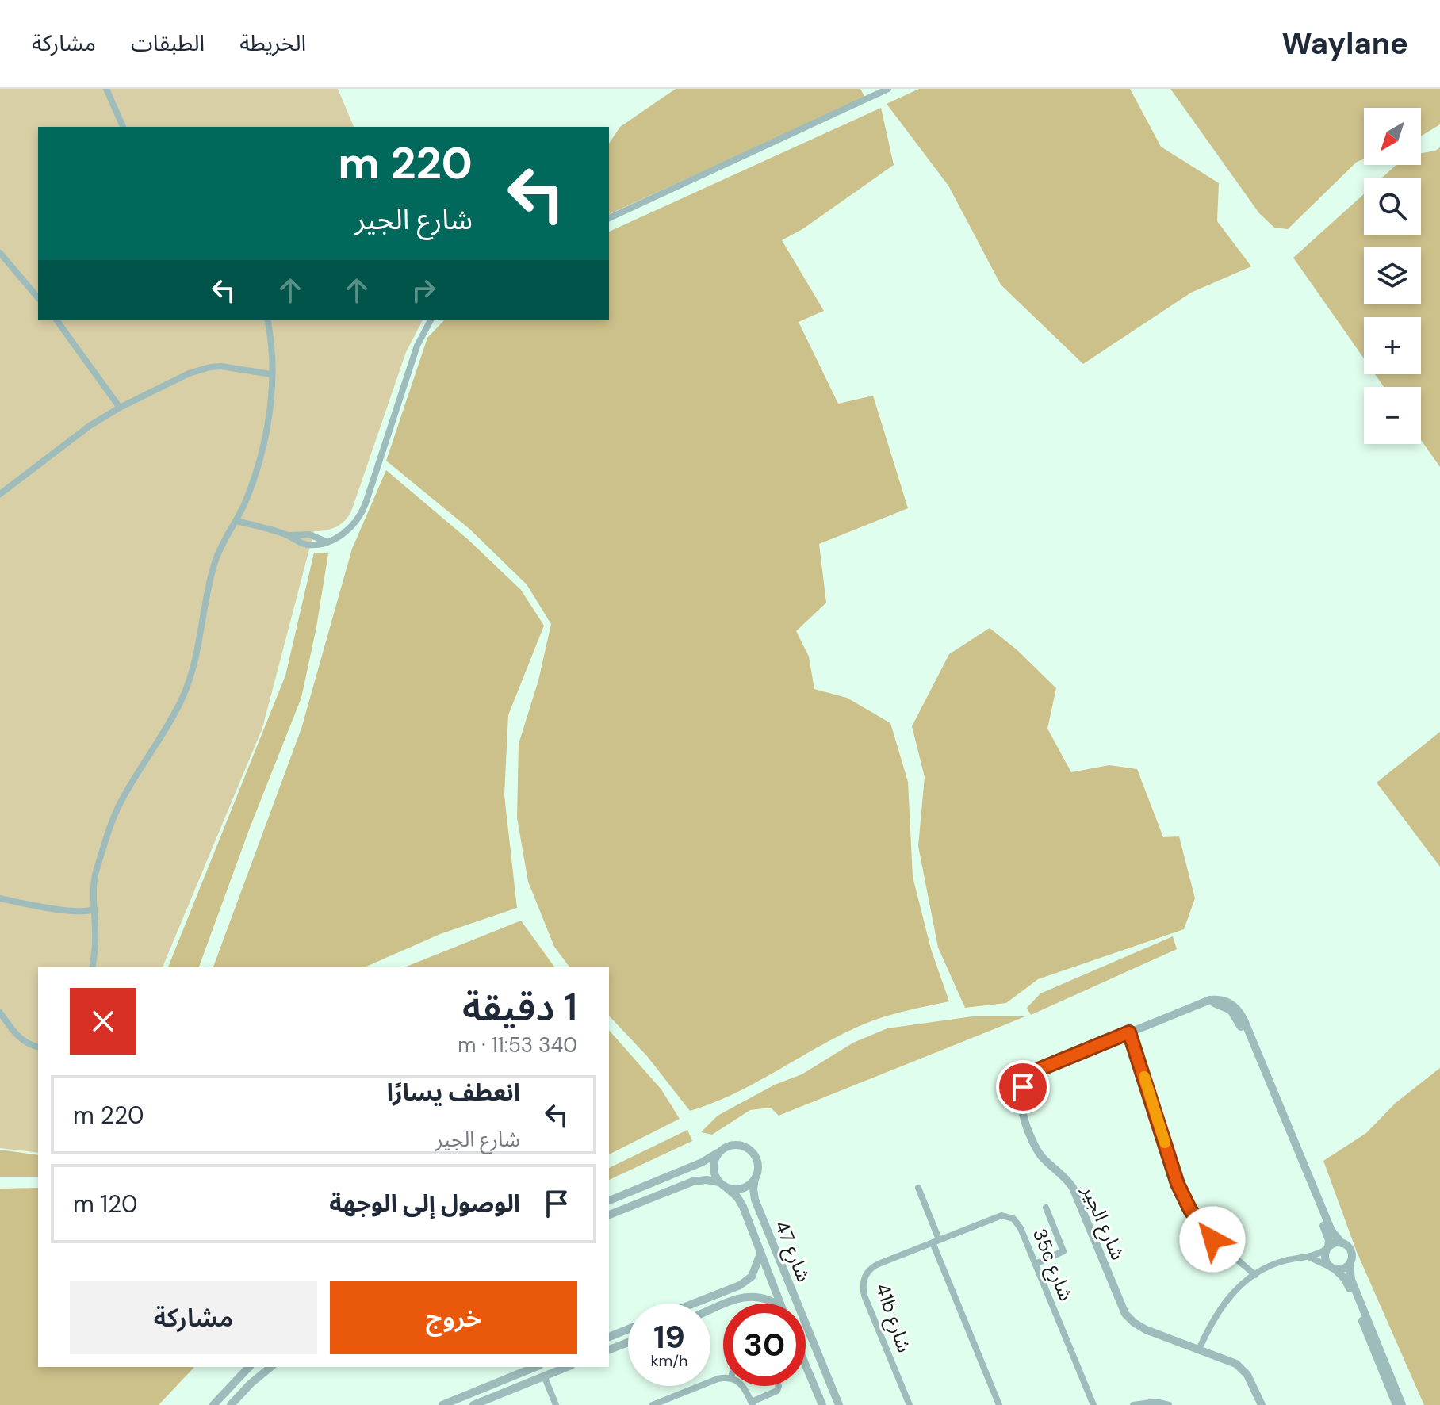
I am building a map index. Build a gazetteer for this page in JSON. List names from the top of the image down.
{
  "streets": {
    "street": [
      "شارع الجير",
      "شارع 47",
      "35c شارع",
      "41b شارع"
    ]
  },
  "crossings": [
    ["35c شارع", "41b شارع"]
  ],
  "north": "bottom left",
  "page": {
    "header": "Waylane",
    "nav": ["الخريطة", "الطبقات", "مشاركة"],
    "map_buttons": ["+", "−"],
    "turn": ["220 m", "شارع الجير"],
    "heading": ["1 دقيقة", "340 m · 11:53"],
    "list": [
      {
        "name": "انعطف يسارًا",
        "note": "شارع الجير",
        "value": "220 m"
      },
      {
        "name": "الوصول إلى الوجهة",
        "value": "120 m"
      }
    ],
    "buttons": ["خروج", "مشاركة"],
    "speed": "19 km/h",
    "limit": "30"
  }
}
